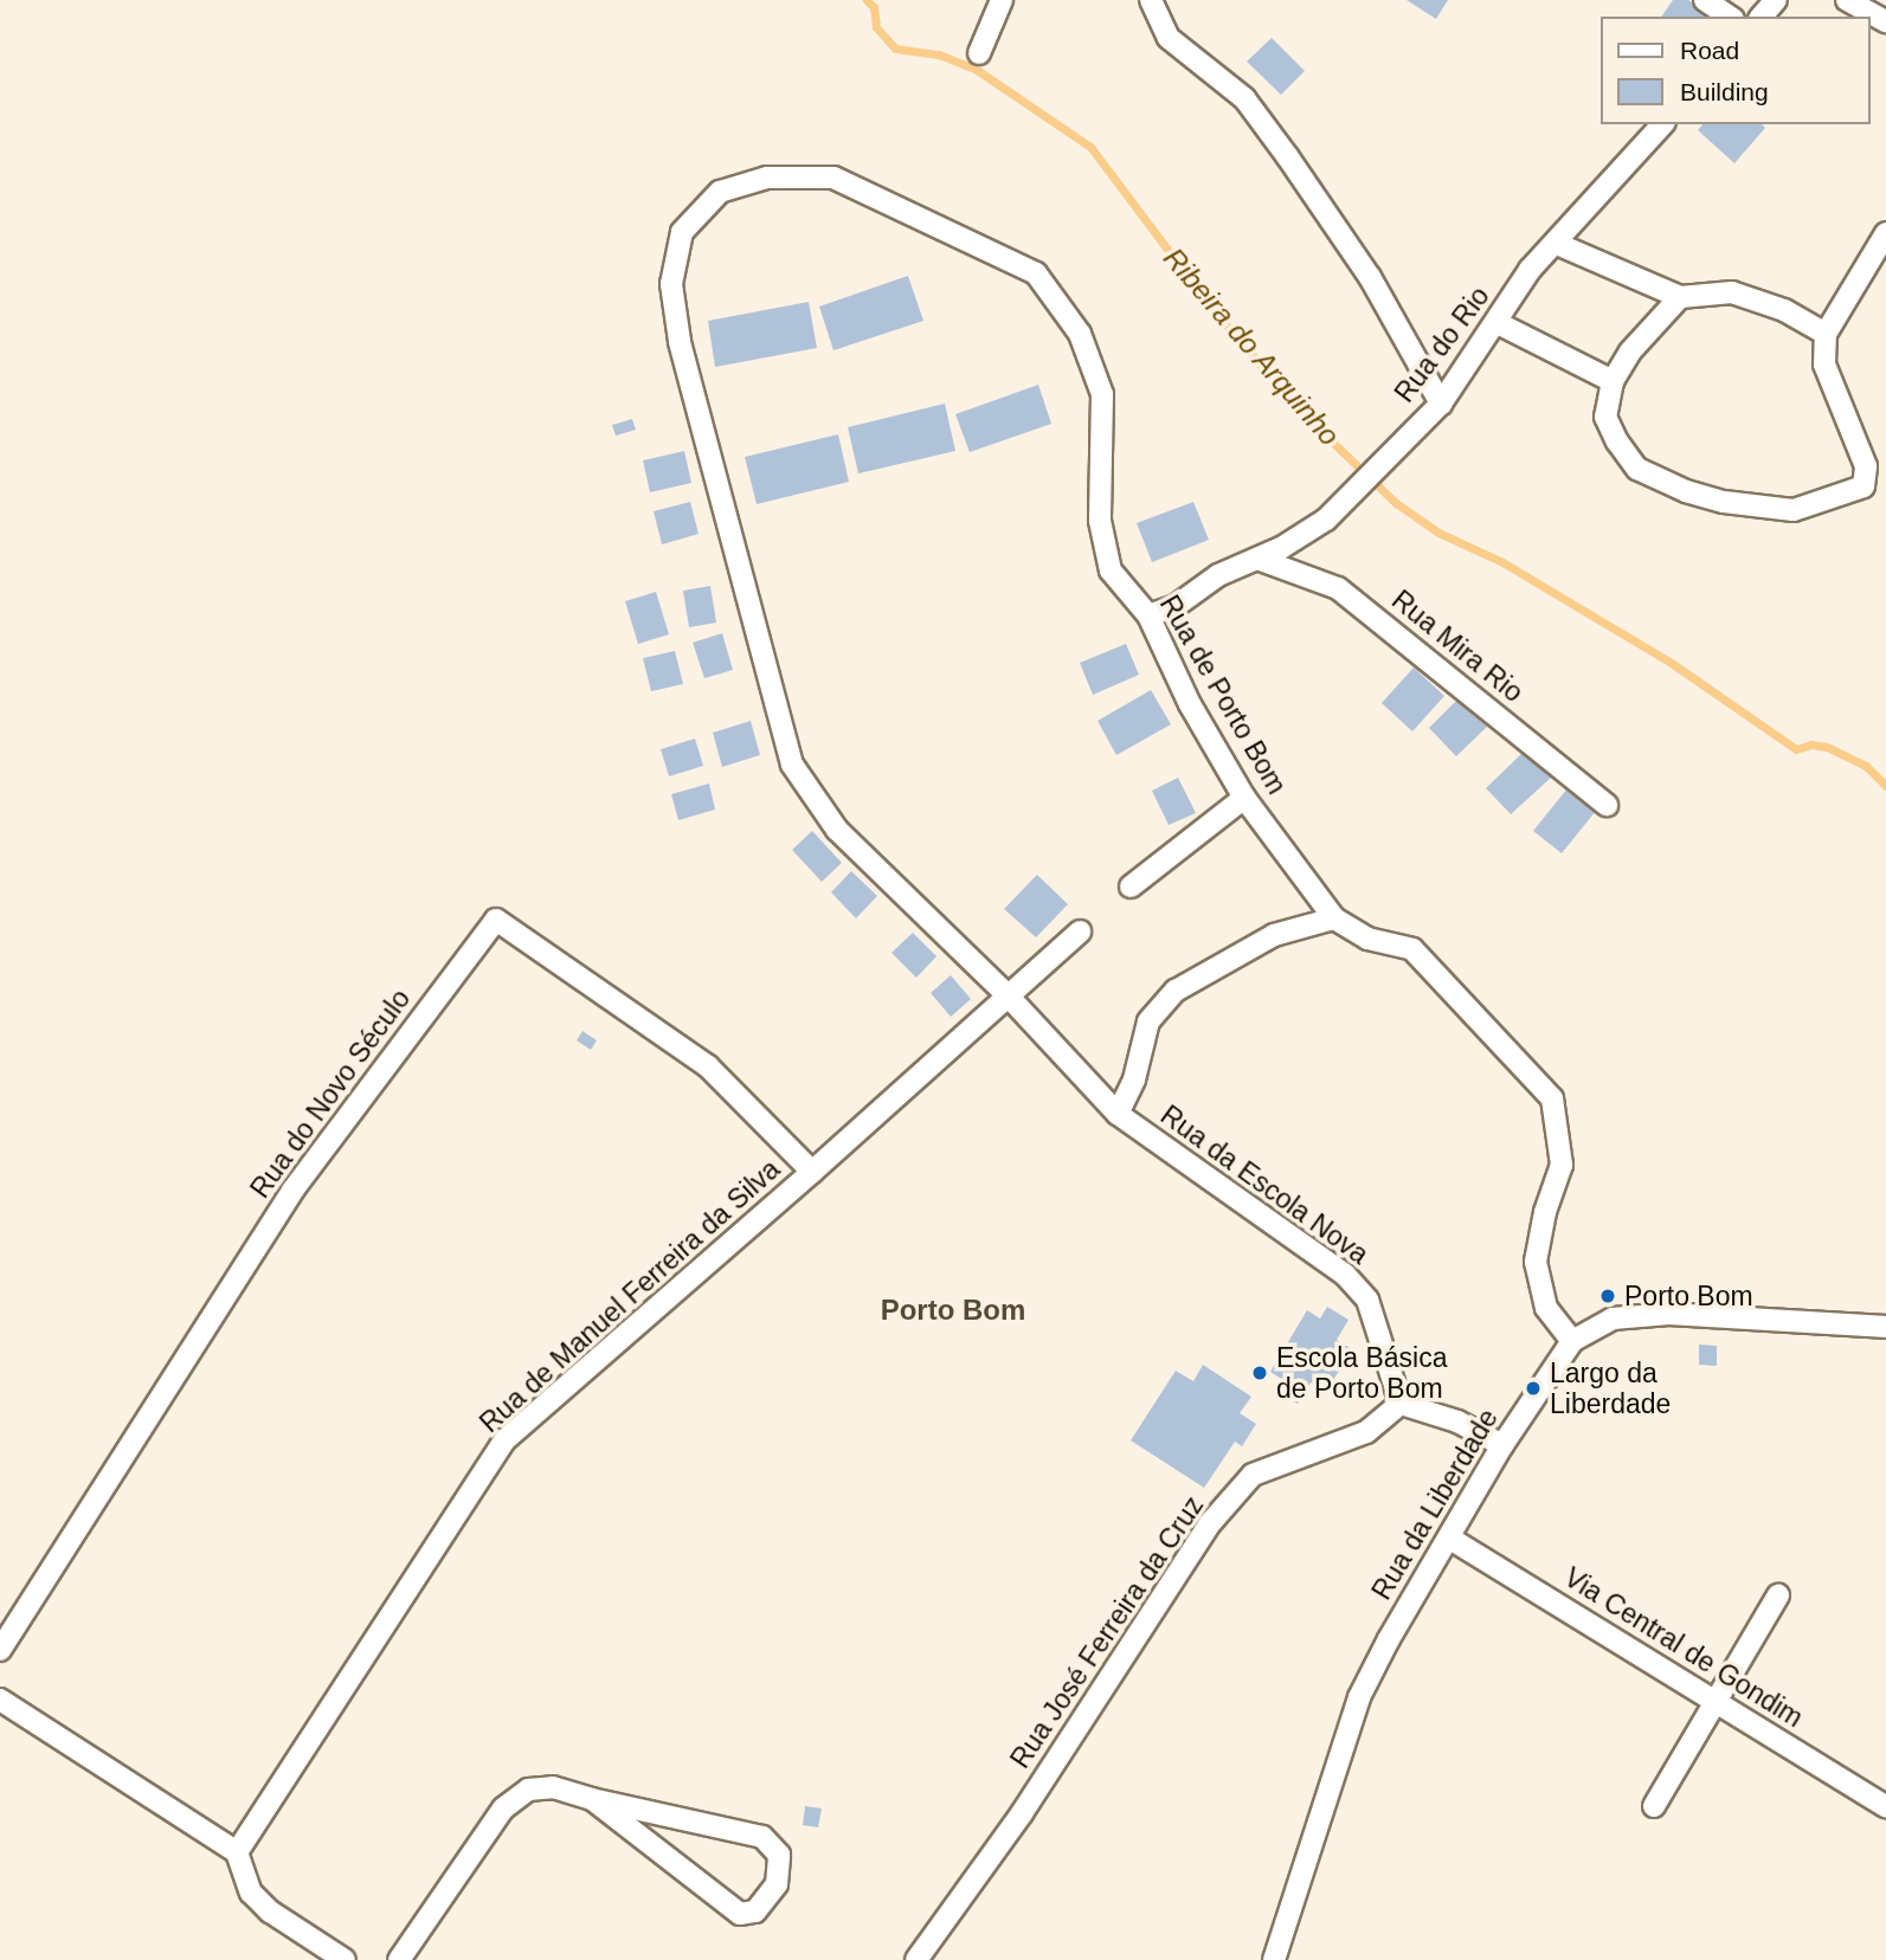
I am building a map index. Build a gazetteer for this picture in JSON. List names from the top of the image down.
{
  "streets": {
    "street": [
      "Rua do Rio",
      "Rua Mira Rio",
      "Rua de Porto Bom",
      "Rua do Novo Século",
      "Rua da Escola Nova",
      "Rua de Manuel Ferreira da Silva",
      "Rua da Liberdade",
      "Rua José Ferreira da Cruz",
      "Via Central de Gondim"
    ]
  },
  "crossings": [
    ["Rua do Rio", "Rua Mira Rio"],
    ["Rua do Rio", "Rua de Porto Bom"],
    ["Rua de Porto Bom", "Rua da Escola Nova"],
    ["Rua de Porto Bom", "Rua de Manuel Ferreira da Silva"],
    ["Rua de Porto Bom", "Rua da Liberdade"],
    ["Rua do Novo Século", "Rua de Manuel Ferreira da Silva"],
    ["Rua da Escola Nova", "Rua de Manuel Ferreira da Silva"],
    ["Rua da Escola Nova", "Rua José Ferreira da Cruz"],
    ["Rua da Liberdade", "Via Central de Gondim"]
  ],
  "districts": ["Porto Bom"],
  "water": ["Ribeira do Arquinho"],
  "places": ["Porto Bom", "Escola Básica de Porto Bom", "Largo da Liberdade"],
  "legend": ["Road", "Building"]
}
